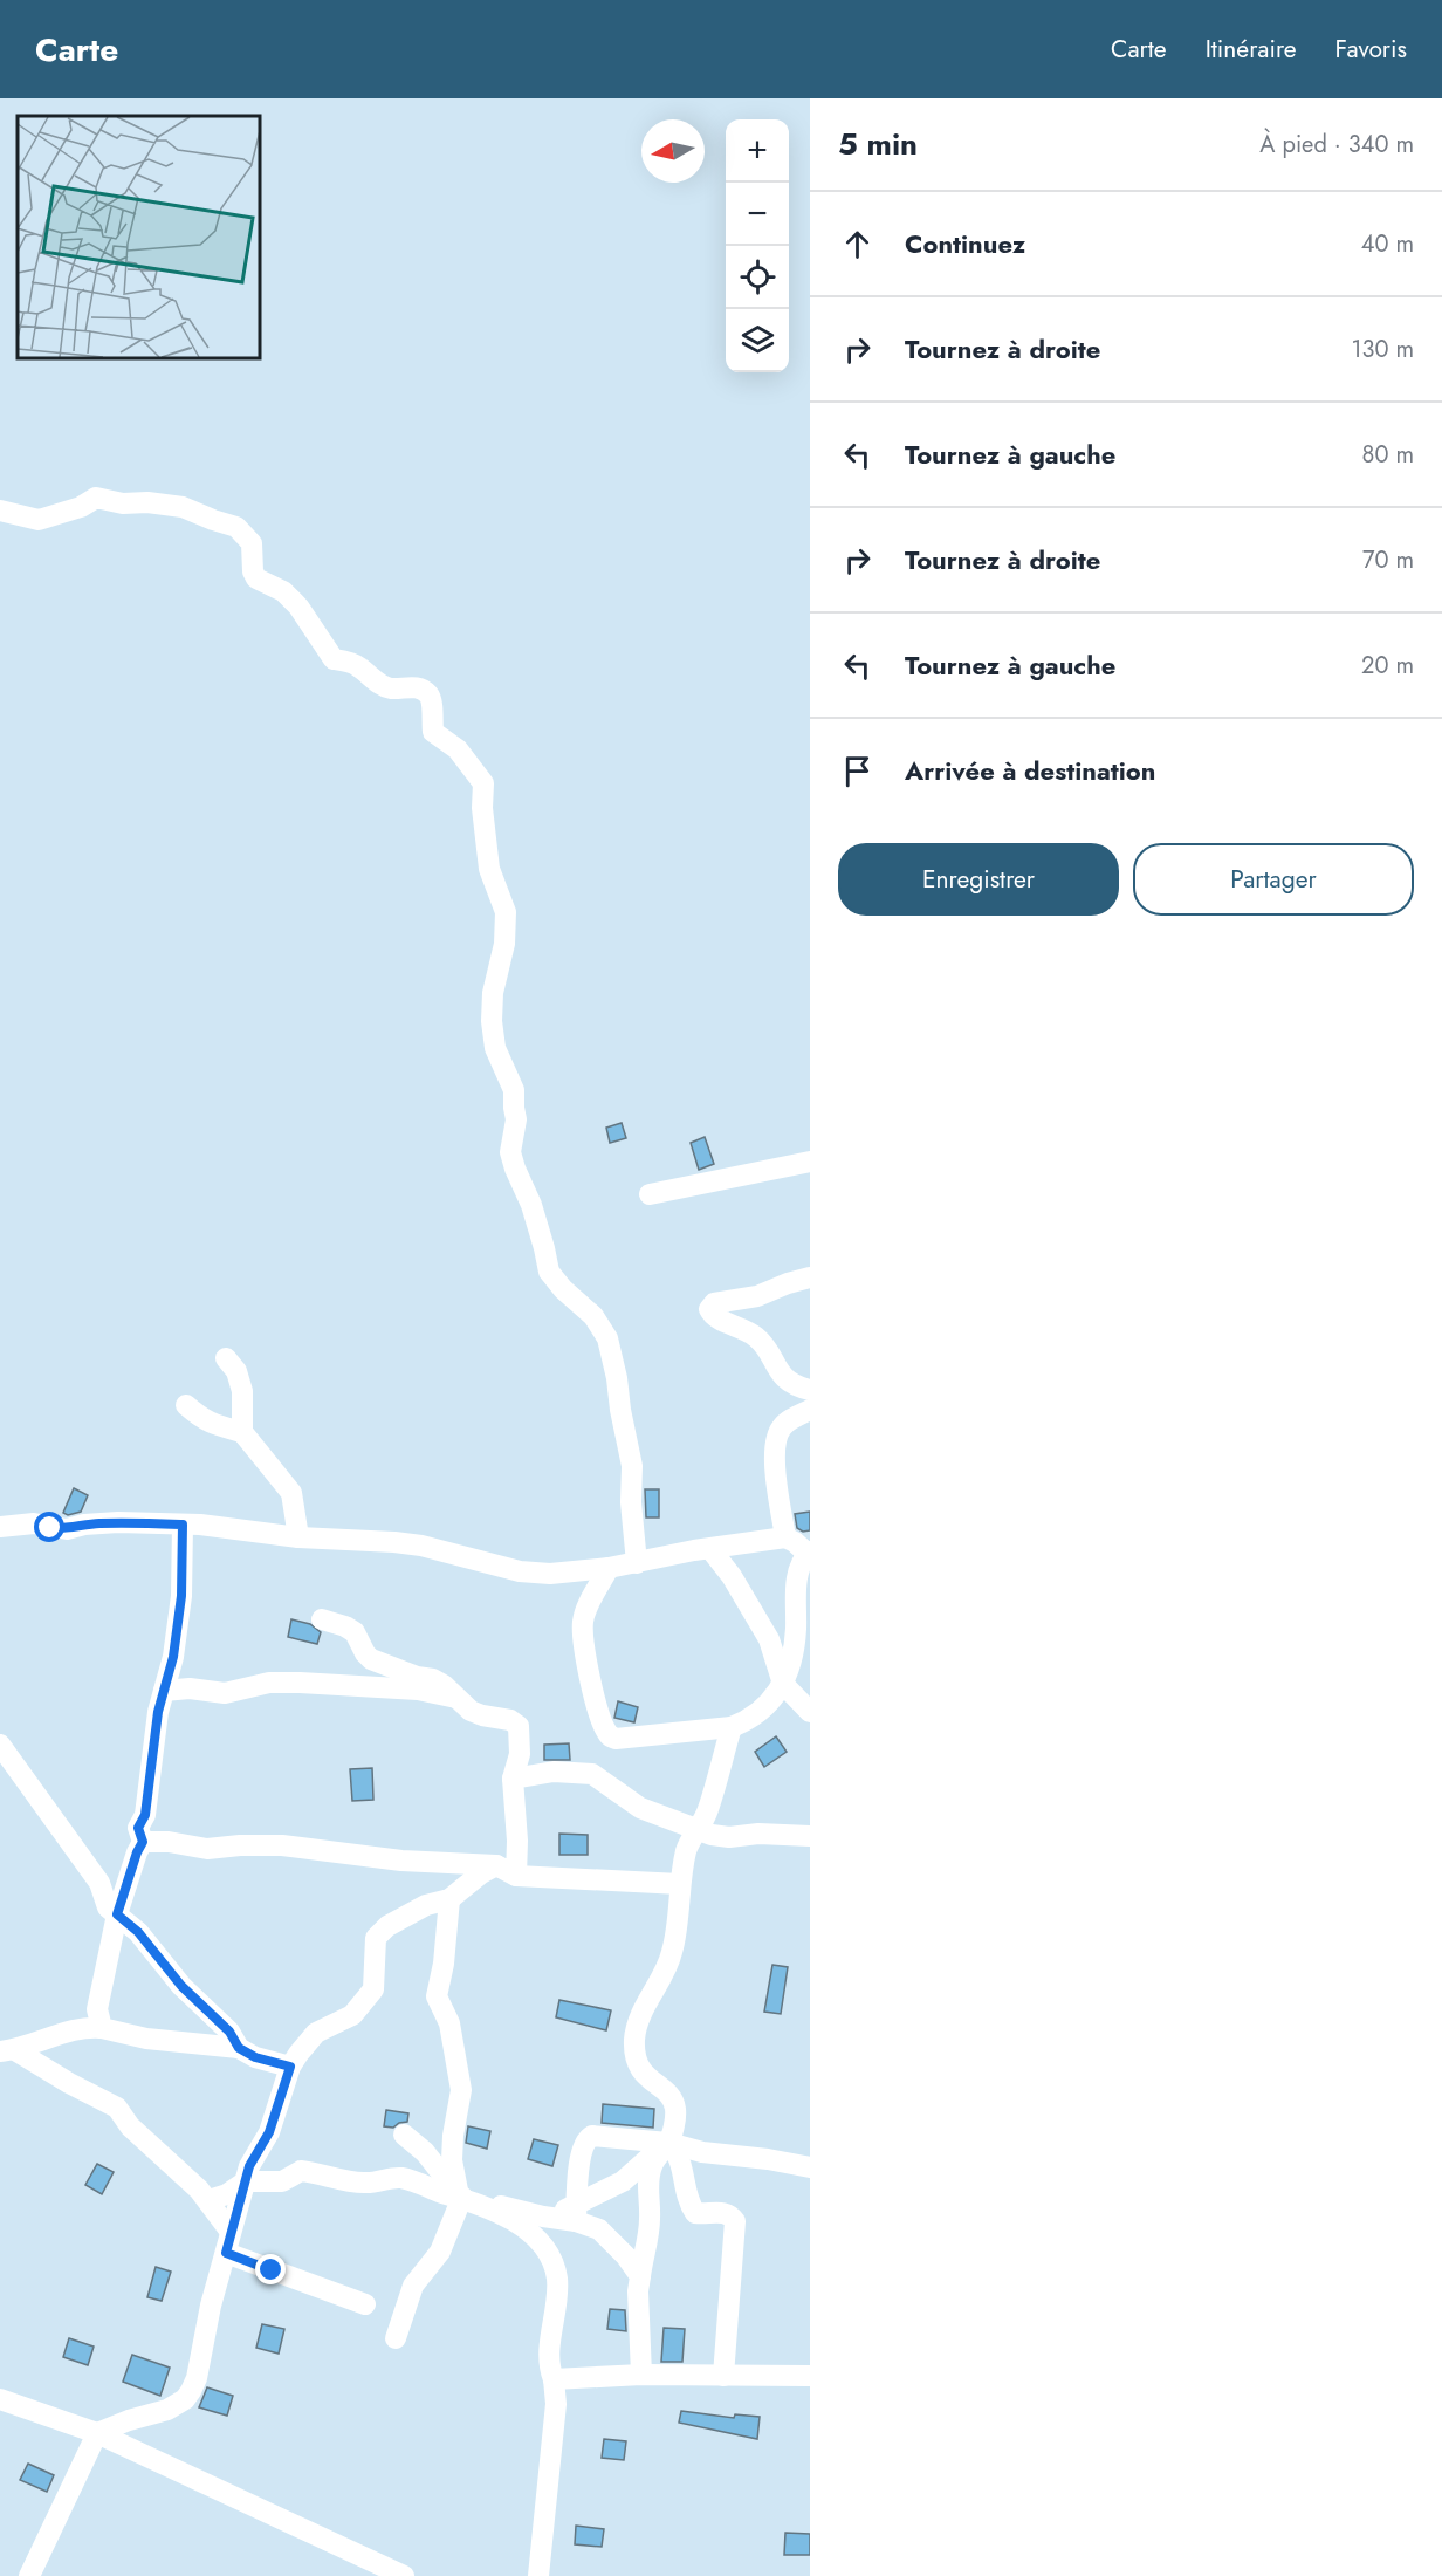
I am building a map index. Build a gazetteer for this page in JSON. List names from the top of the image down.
{
  "north": "left",
  "page": {
    "header": "Carte",
    "nav": ["Carte", "Itinéraire", "Favoris"],
    "heading": ["5 min", "À pied · 340 m"],
    "map_buttons": ["+", "−"],
    "list": [
      ["Continuez", "40 m"],
      ["Tournez à droite", "130 m"],
      ["Tournez à gauche", "80 m"],
      ["Tournez à droite", "70 m"],
      ["Tournez à gauche", "20 m"],
      "Arrivée à destination"
    ],
    "buttons": ["Enregistrer", "Partager"]
  }
}
